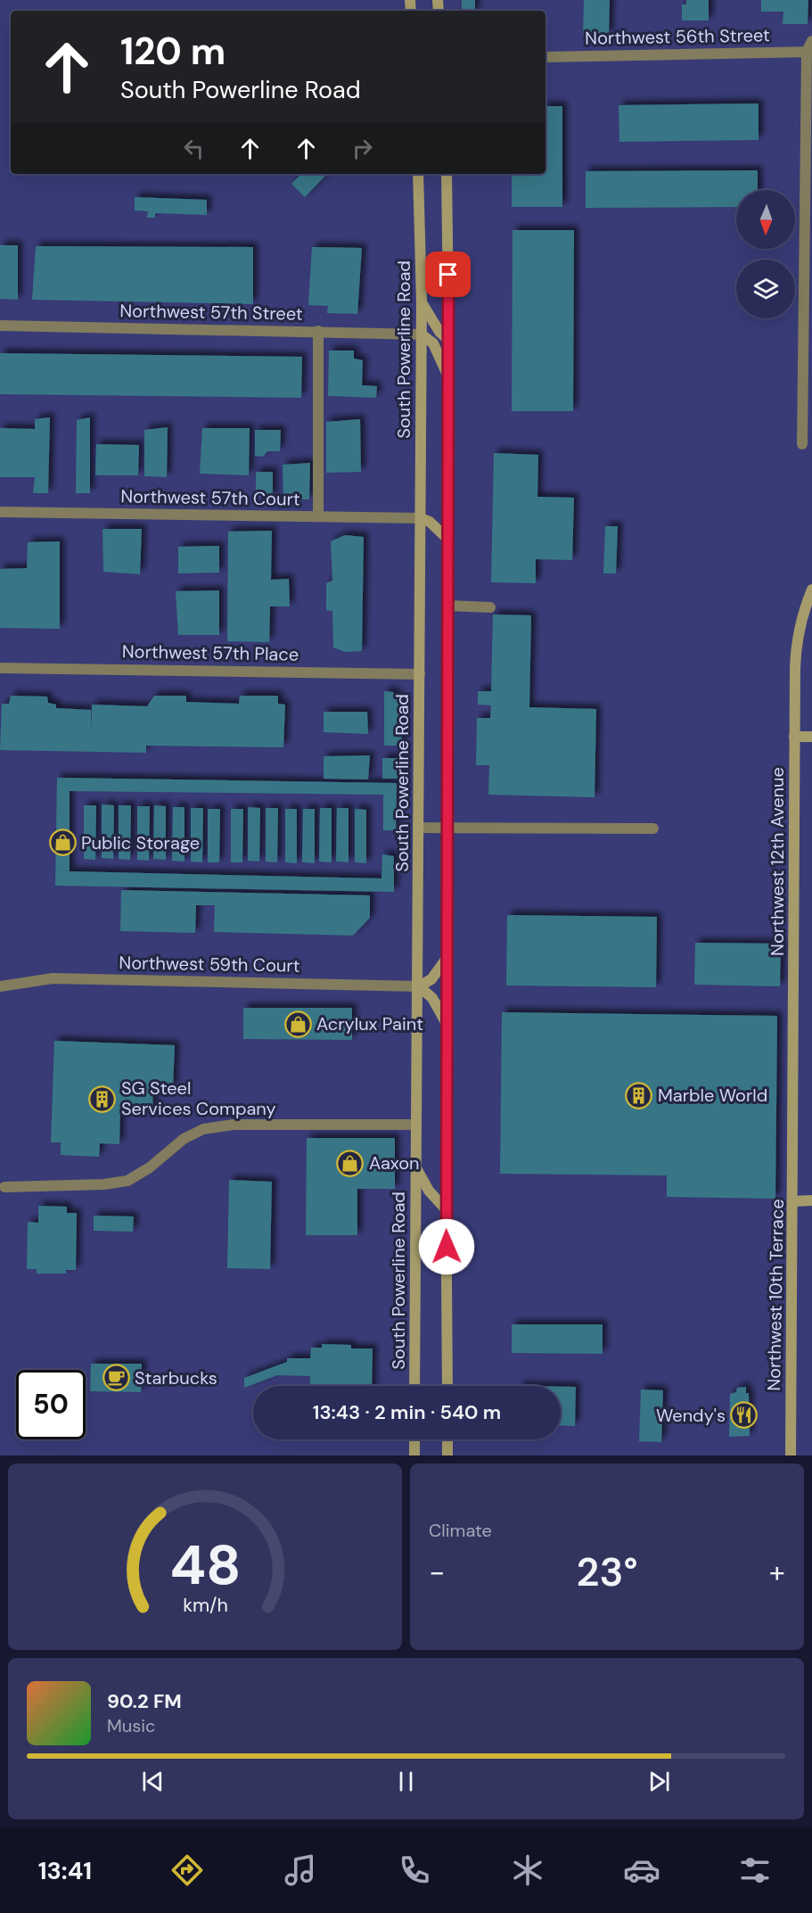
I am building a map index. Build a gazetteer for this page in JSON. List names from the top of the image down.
{
  "streets": {
    "main road": ["South Powerline Road", "Northwest 12th Avenue", "Northwest 10th Terrace"],
    "street": [
      "Northwest 56th Street",
      "Northwest 57th Street",
      "Northwest 57th Court",
      "Northwest 57th Place",
      "Northwest 59th Court"
    ]
  },
  "crossings": [
    ["Northwest 57th Street", "South Powerline Road"],
    ["South Powerline Road", "Northwest 57th Court"],
    ["South Powerline Road", "Northwest 57th Place"],
    ["South Powerline Road", "Northwest 59th Court"],
    ["Northwest 12th Avenue", "Northwest 10th Terrace"]
  ],
  "places": {
    "shop": ["Public Storage", "Acrylux Paint", "Aaxon"],
    "building": ["Marble World", "SG Steel Services Company"],
    "cafe": ["Starbucks"],
    "restaurant": ["Wendy's"]
  },
  "north": "bottom",
  "page": {
    "turn": ["120 m", "South Powerline Road"],
    "limit": "50",
    "trip": "13:43 · 2 min · 540 m",
    "tile": "Climate",
    "heat": ["−", "23°", "+"],
    "song": ["90.2 FM", "Music"],
    "tabs": "13:41",
    "gauge": ["48", "km/h"]
  }
}
